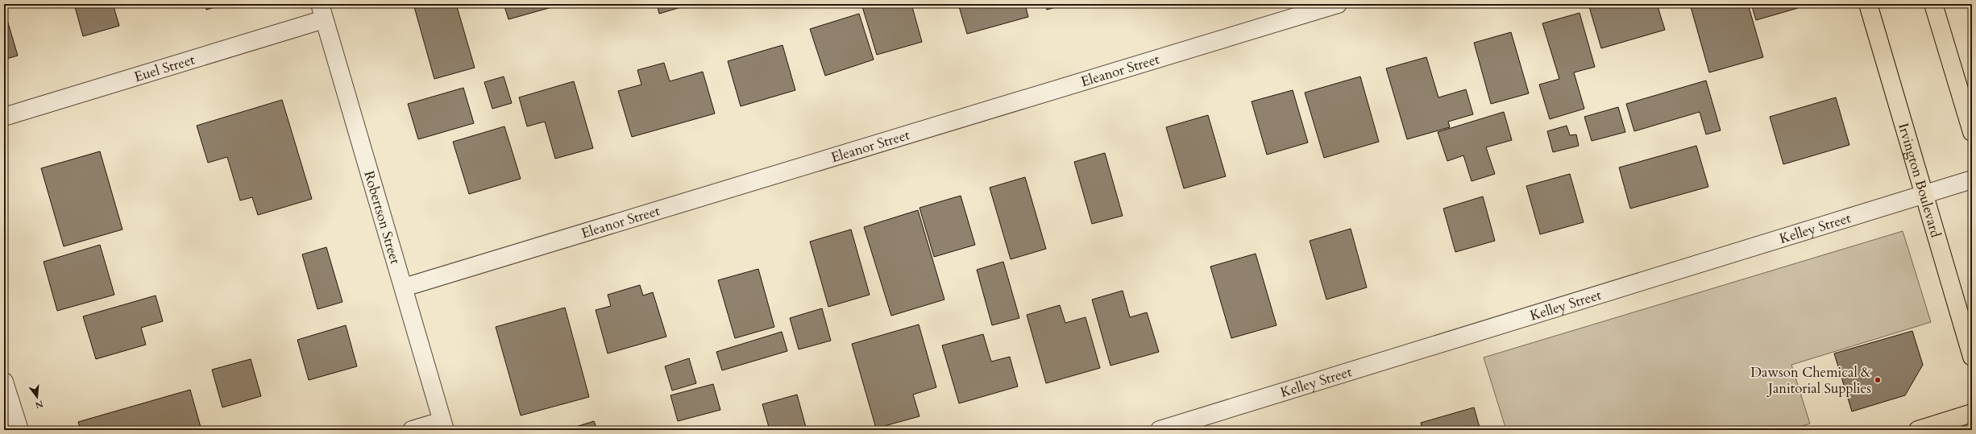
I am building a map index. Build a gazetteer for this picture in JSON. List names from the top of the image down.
{
  "streets": {
    "main road": ["Irvington Boulevard"],
    "street": [
      "Euel Street",
      "Eleanor Street",
      "Robertson Street",
      "Kelley Street"
    ]
  },
  "crossings": [
    ["Euel Street", "Robertson Street"],
    ["Eleanor Street", "Robertson Street"],
    ["Irvington Boulevard", "Kelley Street"]
  ],
  "places": ["Dawson Chemical & Janitorial Supplies"],
  "north": "bottom"
}
